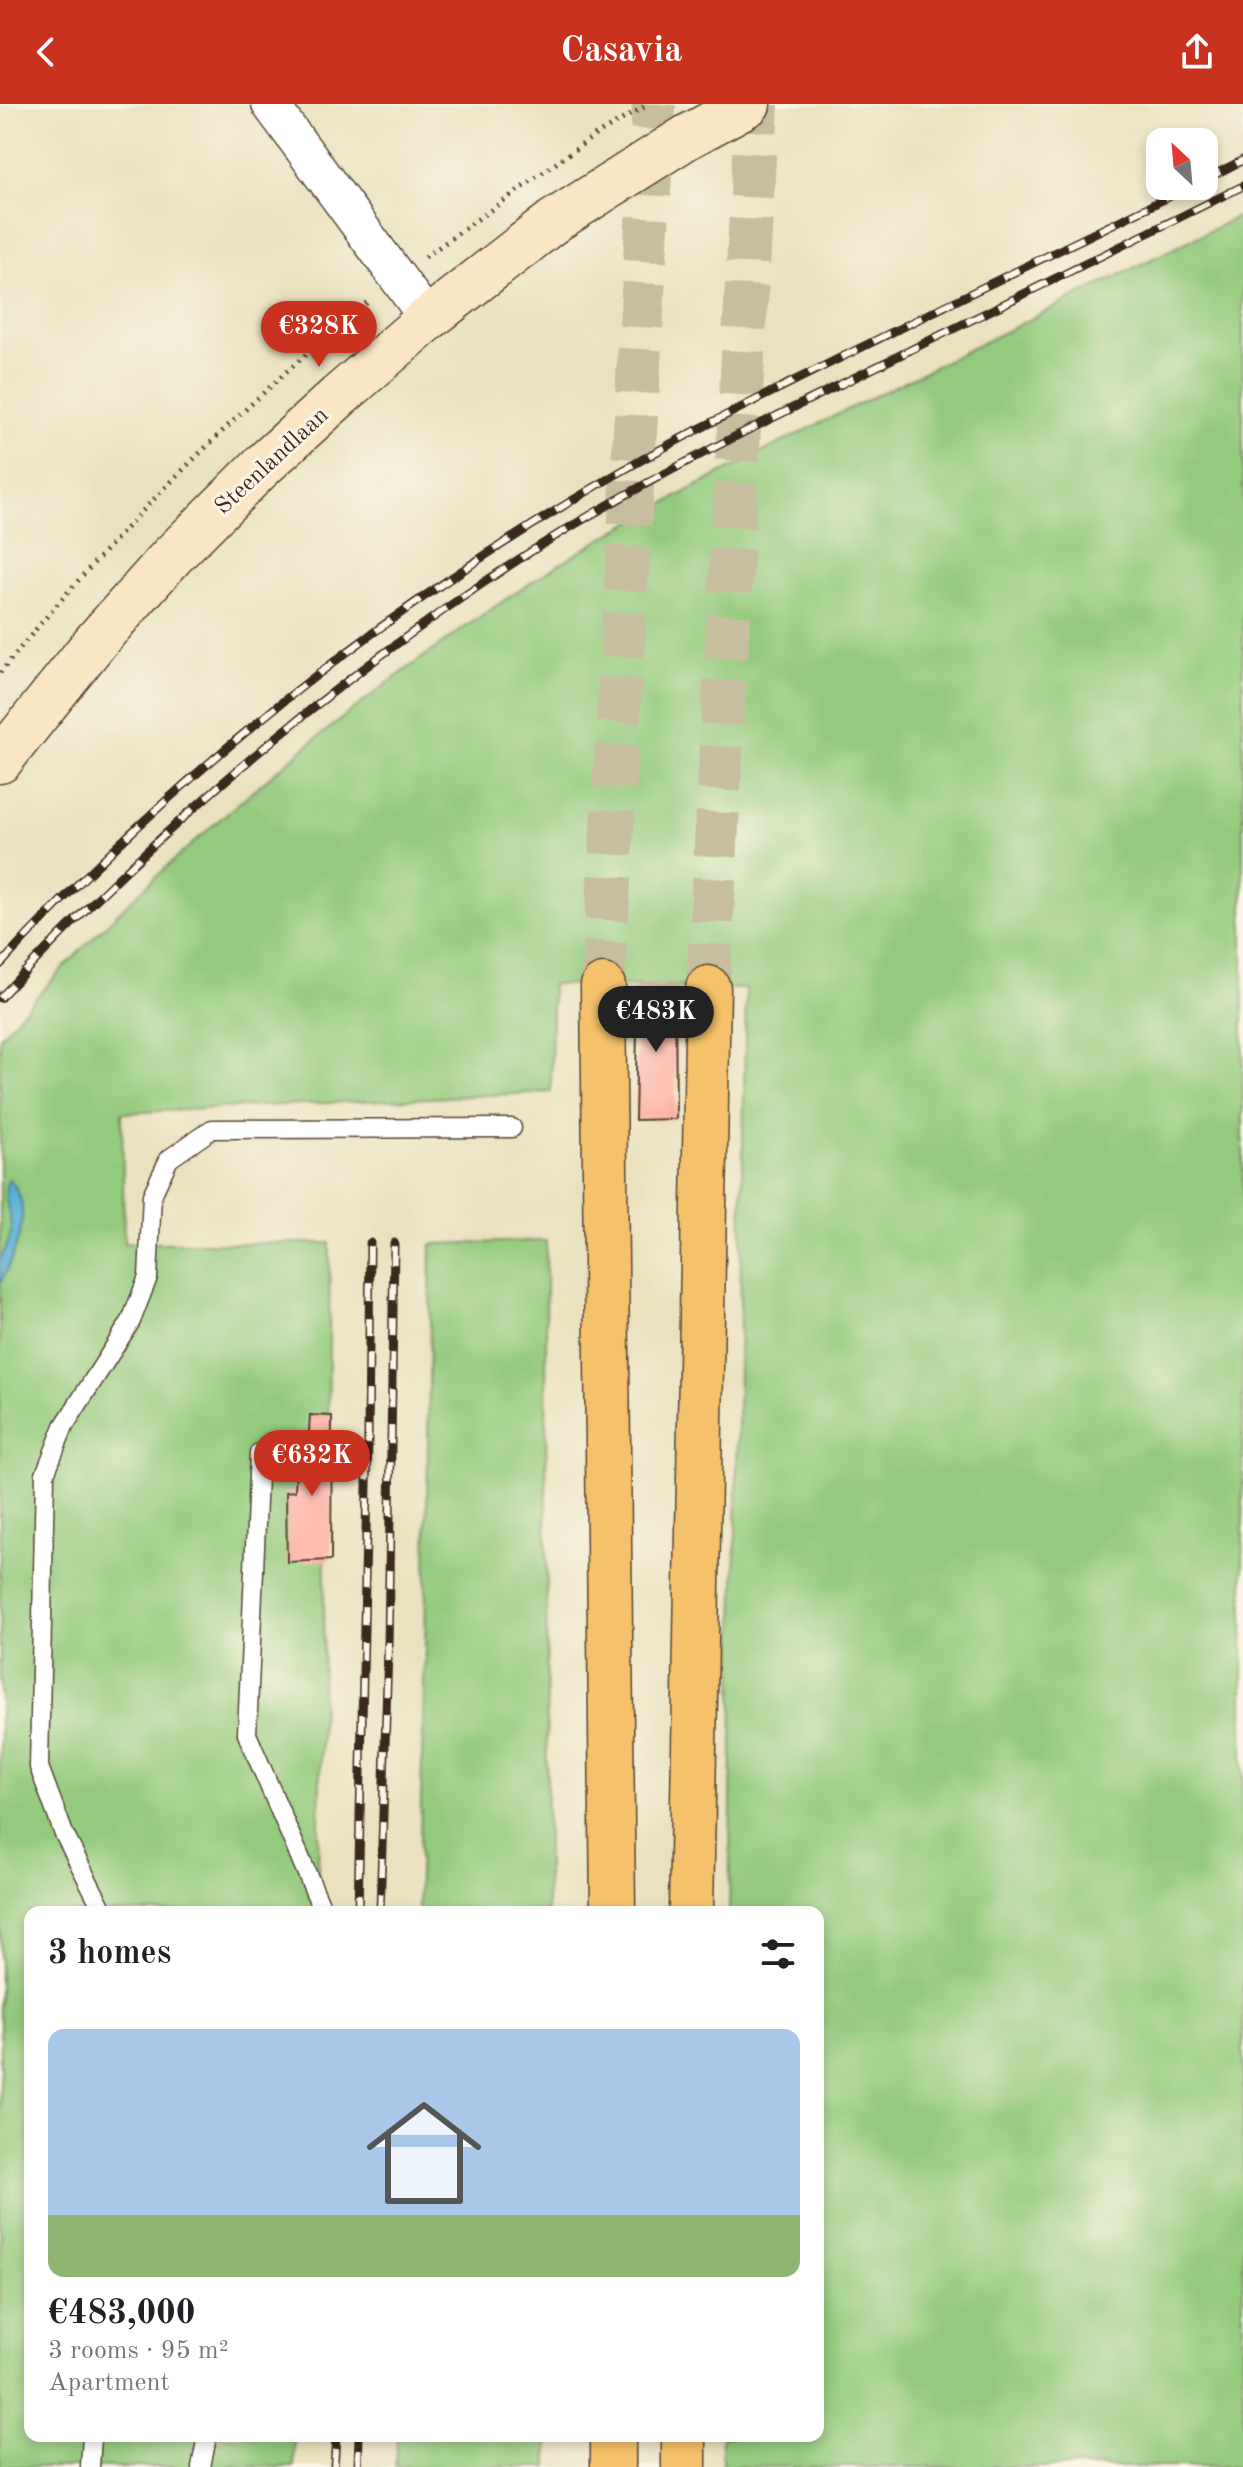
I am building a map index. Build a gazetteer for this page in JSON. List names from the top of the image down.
{
  "streets": {
    "main road": ["Steenlandlaan"]
  },
  "north": "top left",
  "page": {
    "header": "Casavia",
    "price": ["€328K", "€483K", "€632K"],
    "heading": "3 homes",
    "list": [
      {
        "name": "€483,000",
        "note": "3 rooms · 95 m² · Apartment"
      }
    ]
  }
}
